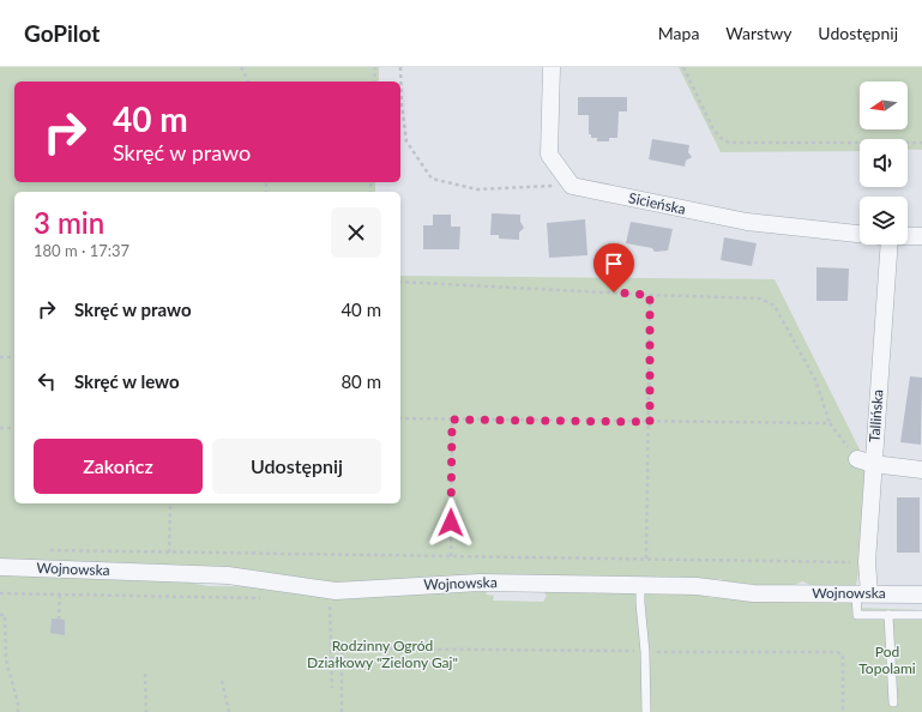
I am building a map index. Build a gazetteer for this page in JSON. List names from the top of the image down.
{
  "streets": {
    "street": ["Sicieńska", "Tallińska", "Wojnowska"]
  },
  "crossings": [
    ["Tallińska", "Wojnowska"]
  ],
  "parks": ["Rodzinny Ogród Działkowy \"Zielony Gaj\"", "Pod Topolami"],
  "north": "left",
  "page": {
    "header": "GoPilot",
    "nav": ["Mapa", "Warstwy", "Udostępnij"],
    "turn": ["40 m", "Skręć w prawo"],
    "heading": ["3 min", "180 m · 17:37"],
    "list": [
      {
        "name": "Skręć w prawo",
        "value": "40 m"
      },
      {
        "name": "Skręć w lewo",
        "value": "80 m"
      }
    ],
    "buttons": ["Zakończ", "Udostępnij"]
  }
}
